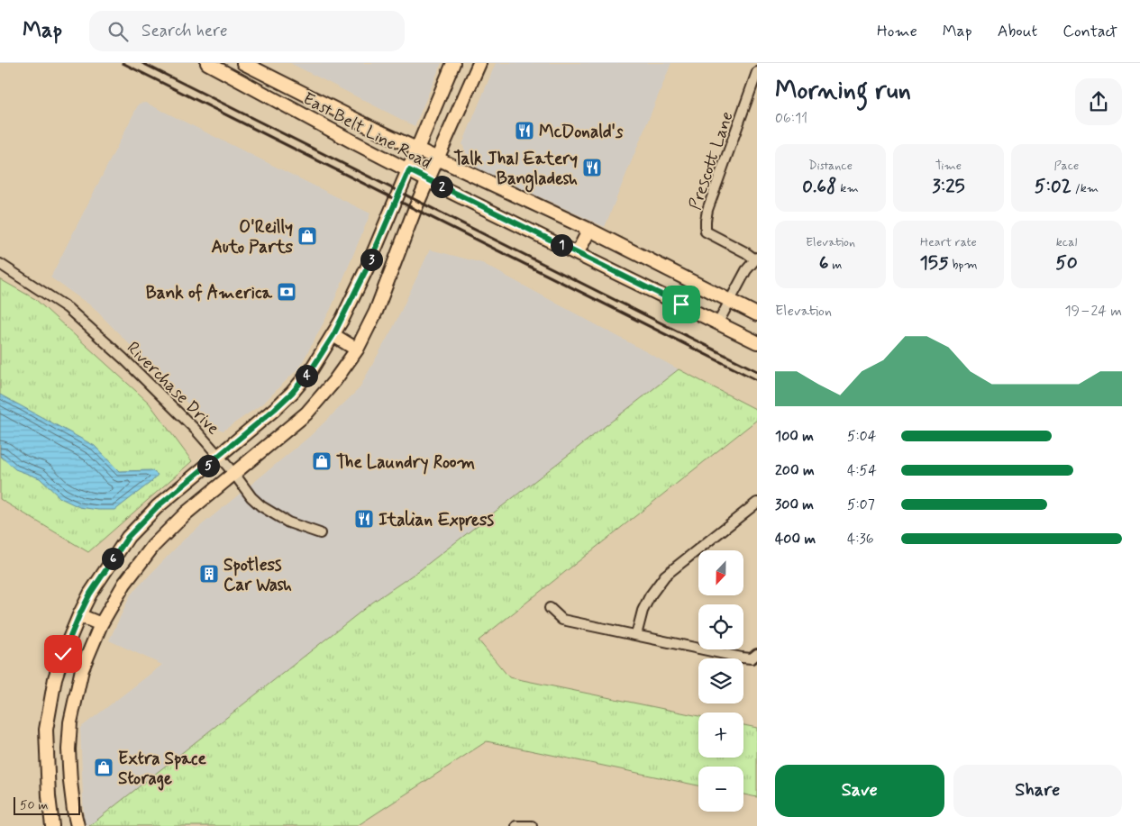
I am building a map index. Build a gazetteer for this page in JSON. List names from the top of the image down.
{
  "streets": {
    "main road": ["East Belt Line Road"],
    "street": ["Prescott Lane", "Riverchase Drive"]
  },
  "places": {
    "restaurant": ["McDonald's", "Talk Jhal Eatery Bangladesh", "Italian Express"],
    "shop": ["O'Reilly Auto Parts", "The Laundry Room", "Extra Space Storage"],
    "bank": ["Bank of America"],
    "building": ["Spotless Car Wash"]
  },
  "scale_bar": "50 m",
  "north": "bottom",
  "page": {
    "header": "Map",
    "search": "Search here",
    "nav": [
      "Home",
      "Map",
      "About",
      "Contact"
    ],
    "heading": ["Morning run", "06:11"],
    "stats": [
      ["Distance", "0.68 km"],
      ["Time", "3:25"],
      ["Pace", "5:02 /km"],
      ["Elevation", "6 m"],
      ["Heart rate", "155 bpm"],
      ["kcal", "50"]
    ],
    "pins": [
      "2",
      "1",
      "3",
      "4",
      "5",
      "6"
    ],
    "chart": ["Elevation", "19–24 m"],
    "list": [
      {
        "name": "100 m",
        "note": "5:04"
      },
      {
        "name": "200 m",
        "note": "4:54"
      },
      {
        "name": "300 m",
        "note": "5:07"
      },
      {
        "name": "400 m",
        "note": "4:36"
      }
    ],
    "map_buttons": ["+", "−"],
    "buttons": ["Save", "Share"],
    "scale": "50 m"
  }
}
